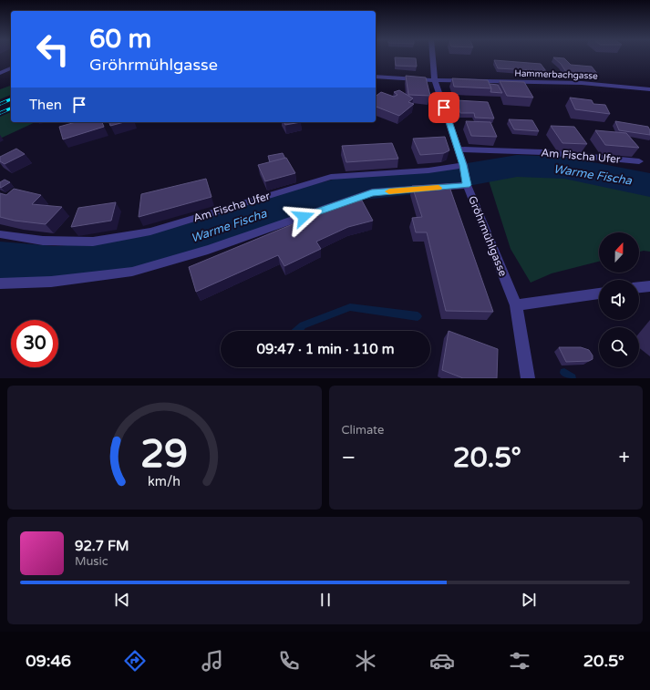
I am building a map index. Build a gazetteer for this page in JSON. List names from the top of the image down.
{
  "streets": {
    "street": ["Hammerbachgasse", "Am Fischa Ufer", "Gröhrmühlgasse"]
  },
  "crossings": [
    ["Hammerbachgasse", "Gröhrmühlgasse"],
    ["Am Fischa Ufer", "Gröhrmühlgasse"]
  ],
  "water": ["Warme Fischa"],
  "north": "top",
  "page": {
    "turn": ["60 m", "Gröhrmühlgasse"],
    "then": "Then",
    "limit": "30",
    "trip": "09:47 · 1 min · 110 m",
    "tile": "Climate",
    "heat": ["−", "20.5°", "+"],
    "song": ["92.7 FM", "Music"],
    "tabs": ["09:46", "20.5°"],
    "gauge": ["29", "km/h"]
  }
}
